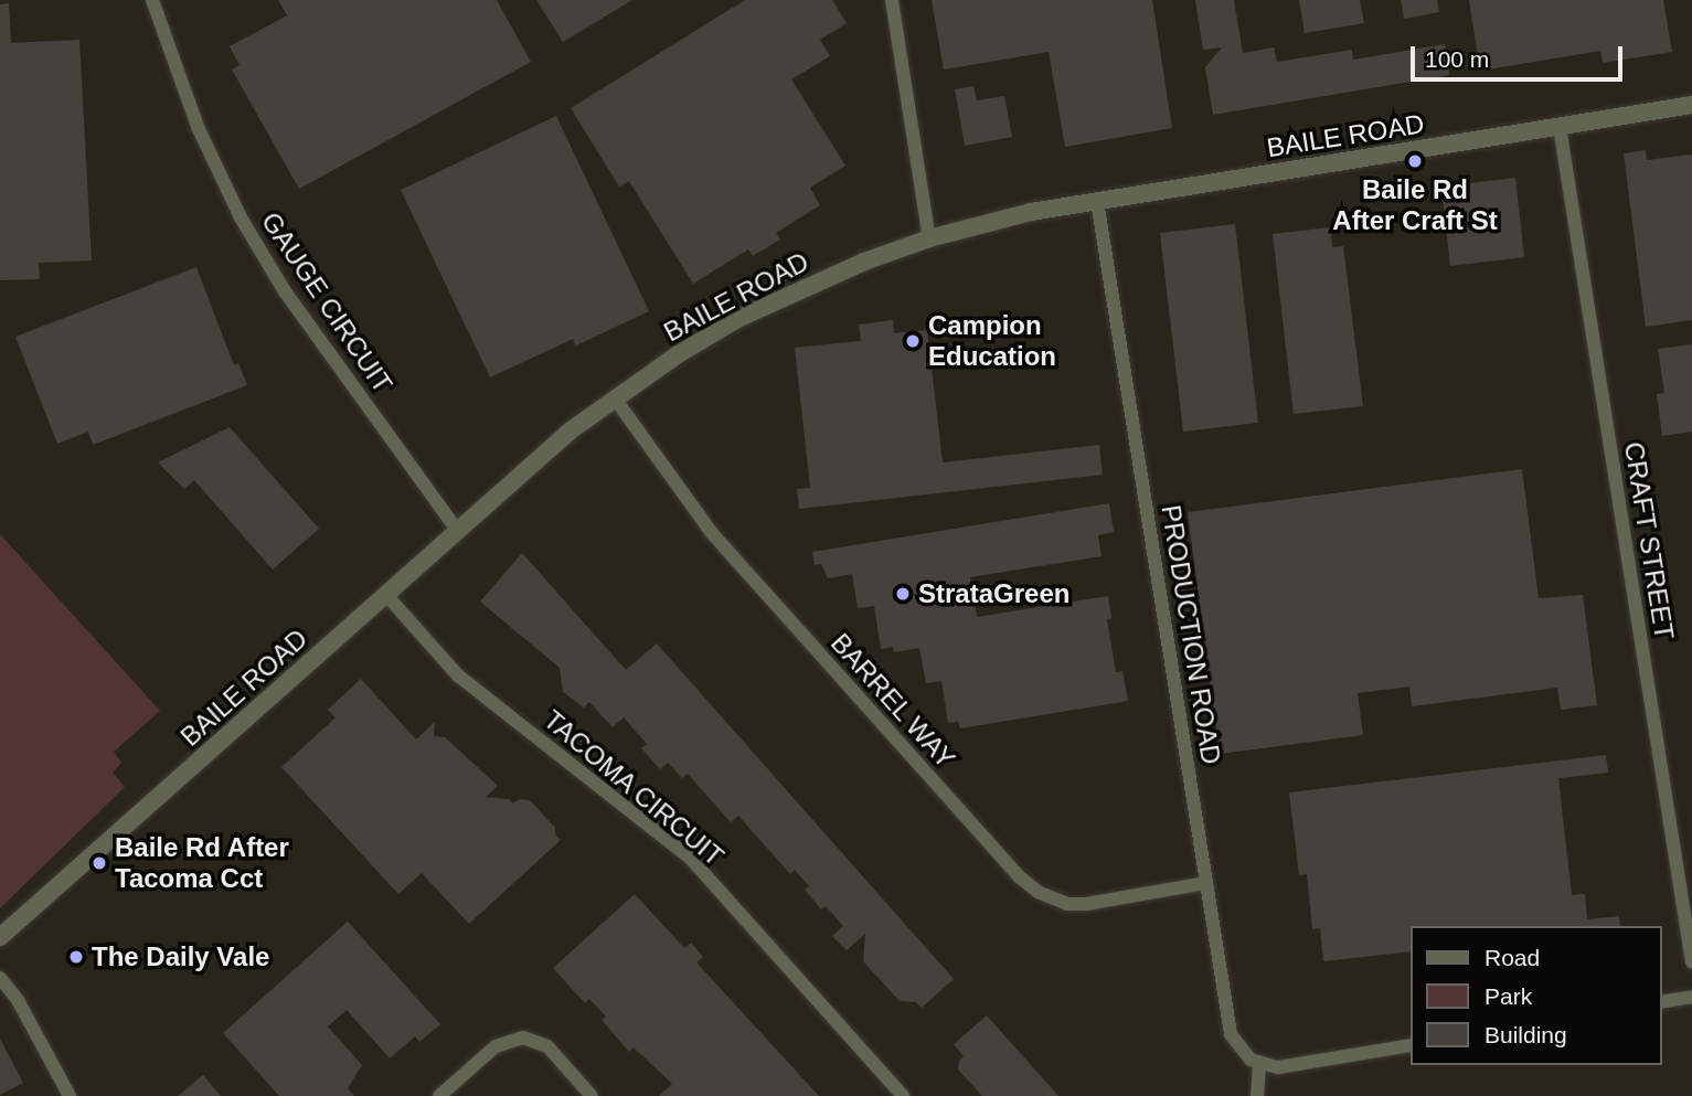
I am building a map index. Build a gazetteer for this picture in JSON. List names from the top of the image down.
{
  "streets": {
    "street": [
      "BAILE ROAD",
      "GAUGE CIRCUIT",
      "CRAFT STREET",
      "PRODUCTION ROAD",
      "BARREL WAY",
      "TACOMA CIRCUIT"
    ]
  },
  "crossings": [
    ["BAILE ROAD", "GAUGE CIRCUIT"],
    ["BAILE ROAD", "CRAFT STREET"],
    ["BAILE ROAD", "PRODUCTION ROAD"],
    ["BAILE ROAD", "BARREL WAY"],
    ["BAILE ROAD", "TACOMA CIRCUIT"],
    ["PRODUCTION ROAD", "BARREL WAY"]
  ],
  "places": [
    "Baile Rd After Craft St",
    "Campion Education",
    "StrataGreen",
    "Baile Rd After Tacoma Cct",
    "The Daily Vale"
  ],
  "legend": ["Road", "Park", "Building"],
  "scale_bar": "100 m"
}
